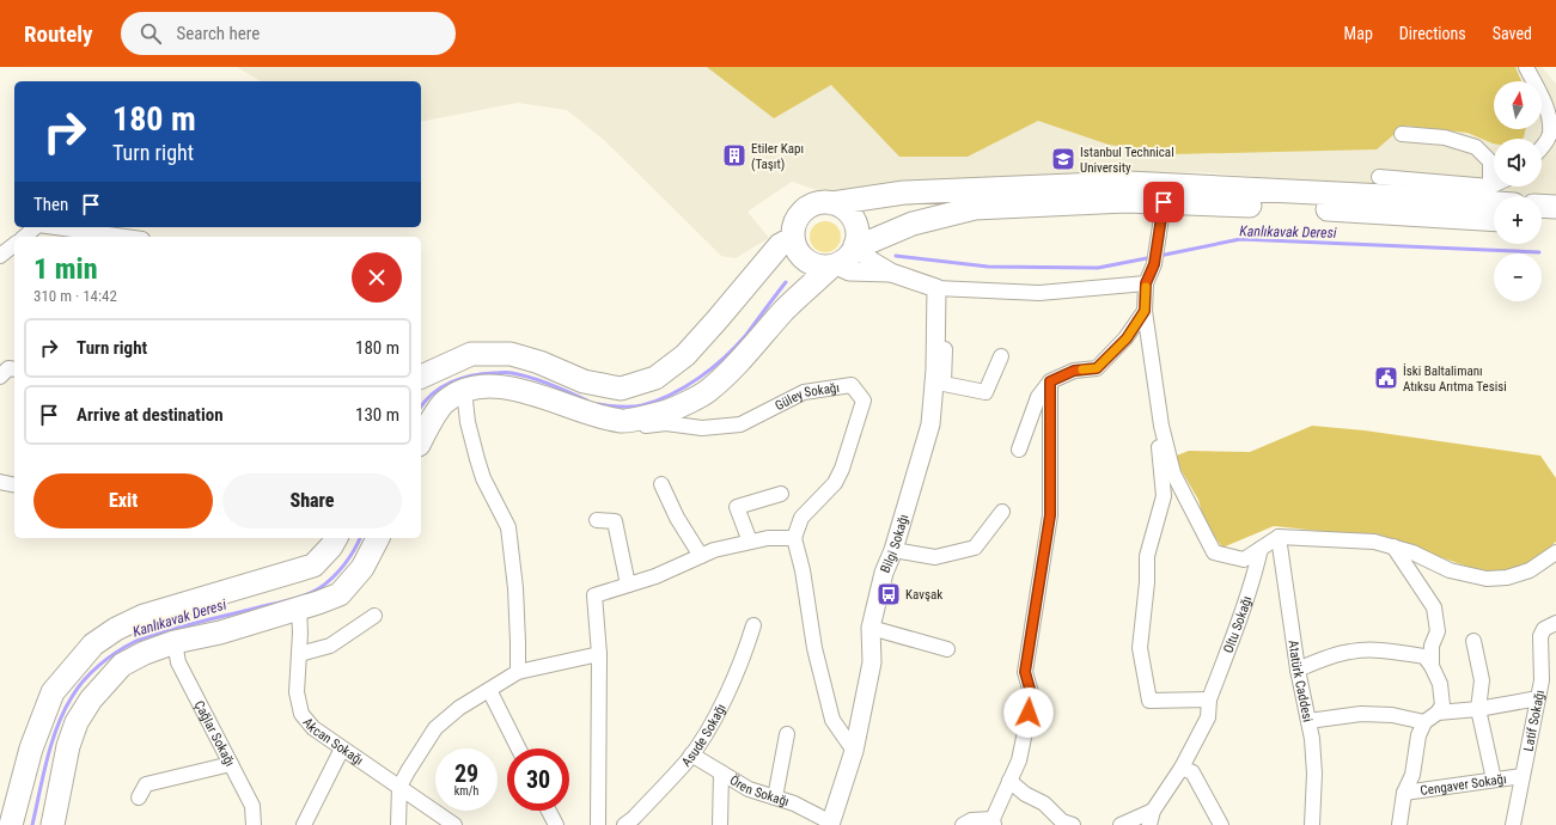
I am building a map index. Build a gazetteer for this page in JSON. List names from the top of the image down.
{
  "streets": {
    "street": [
      "Güley Sokağı",
      "Bilgi Sokağı",
      "Oltu Sokağı",
      "Atatürk Caddesi",
      "Latif Sokağı",
      "Çağlar Sokağı",
      "Asude Sokağı",
      "Akcan Sokağı",
      "Cengaver Sokağı",
      "Ören Sokağı"
    ]
  },
  "crossings": [
    ["Bilgi Sokağı", "Ören Sokağı"],
    ["Latif Sokağı", "Cengaver Sokağı"],
    ["Asude Sokağı", "Ören Sokağı"]
  ],
  "water": ["Kanlıkavak Deresi"],
  "places": {
    "building": ["Etiler Kapı (Taşıt)"],
    "school or university": ["Istanbul Technical University"],
    "public building": ["İski Baltalimanı Atıksu Arıtma Tesisi"],
    "bus stop": ["Kavşak"]
  },
  "north": "top",
  "page": {
    "header": "Routely",
    "search": "Search here",
    "nav": ["Map", "Directions", "Saved"],
    "map_buttons": ["+", "−"],
    "turn": ["180 m", "Turn right"],
    "then": "Then",
    "heading": ["1 min", "310 m · 14:42"],
    "list": [
      {
        "name": "Turn right",
        "value": "180 m"
      },
      {
        "name": "Arrive at destination",
        "value": "130 m"
      }
    ],
    "buttons": ["Exit", "Share"],
    "speed": "29 km/h",
    "limit": "30"
  }
}
